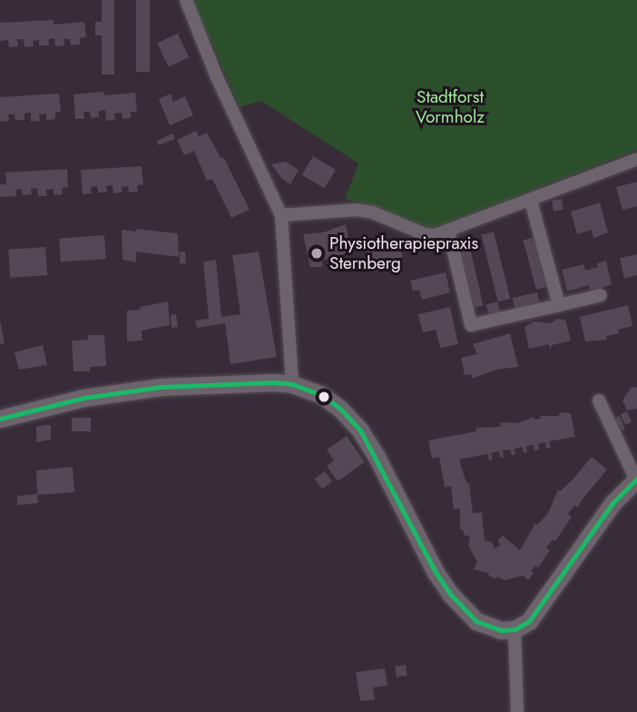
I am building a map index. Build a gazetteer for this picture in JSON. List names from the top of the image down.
{
  "parks": ["Stadtforst Vormholz"],
  "places": ["Physiotherapiepraxis Sternberg"]
}
